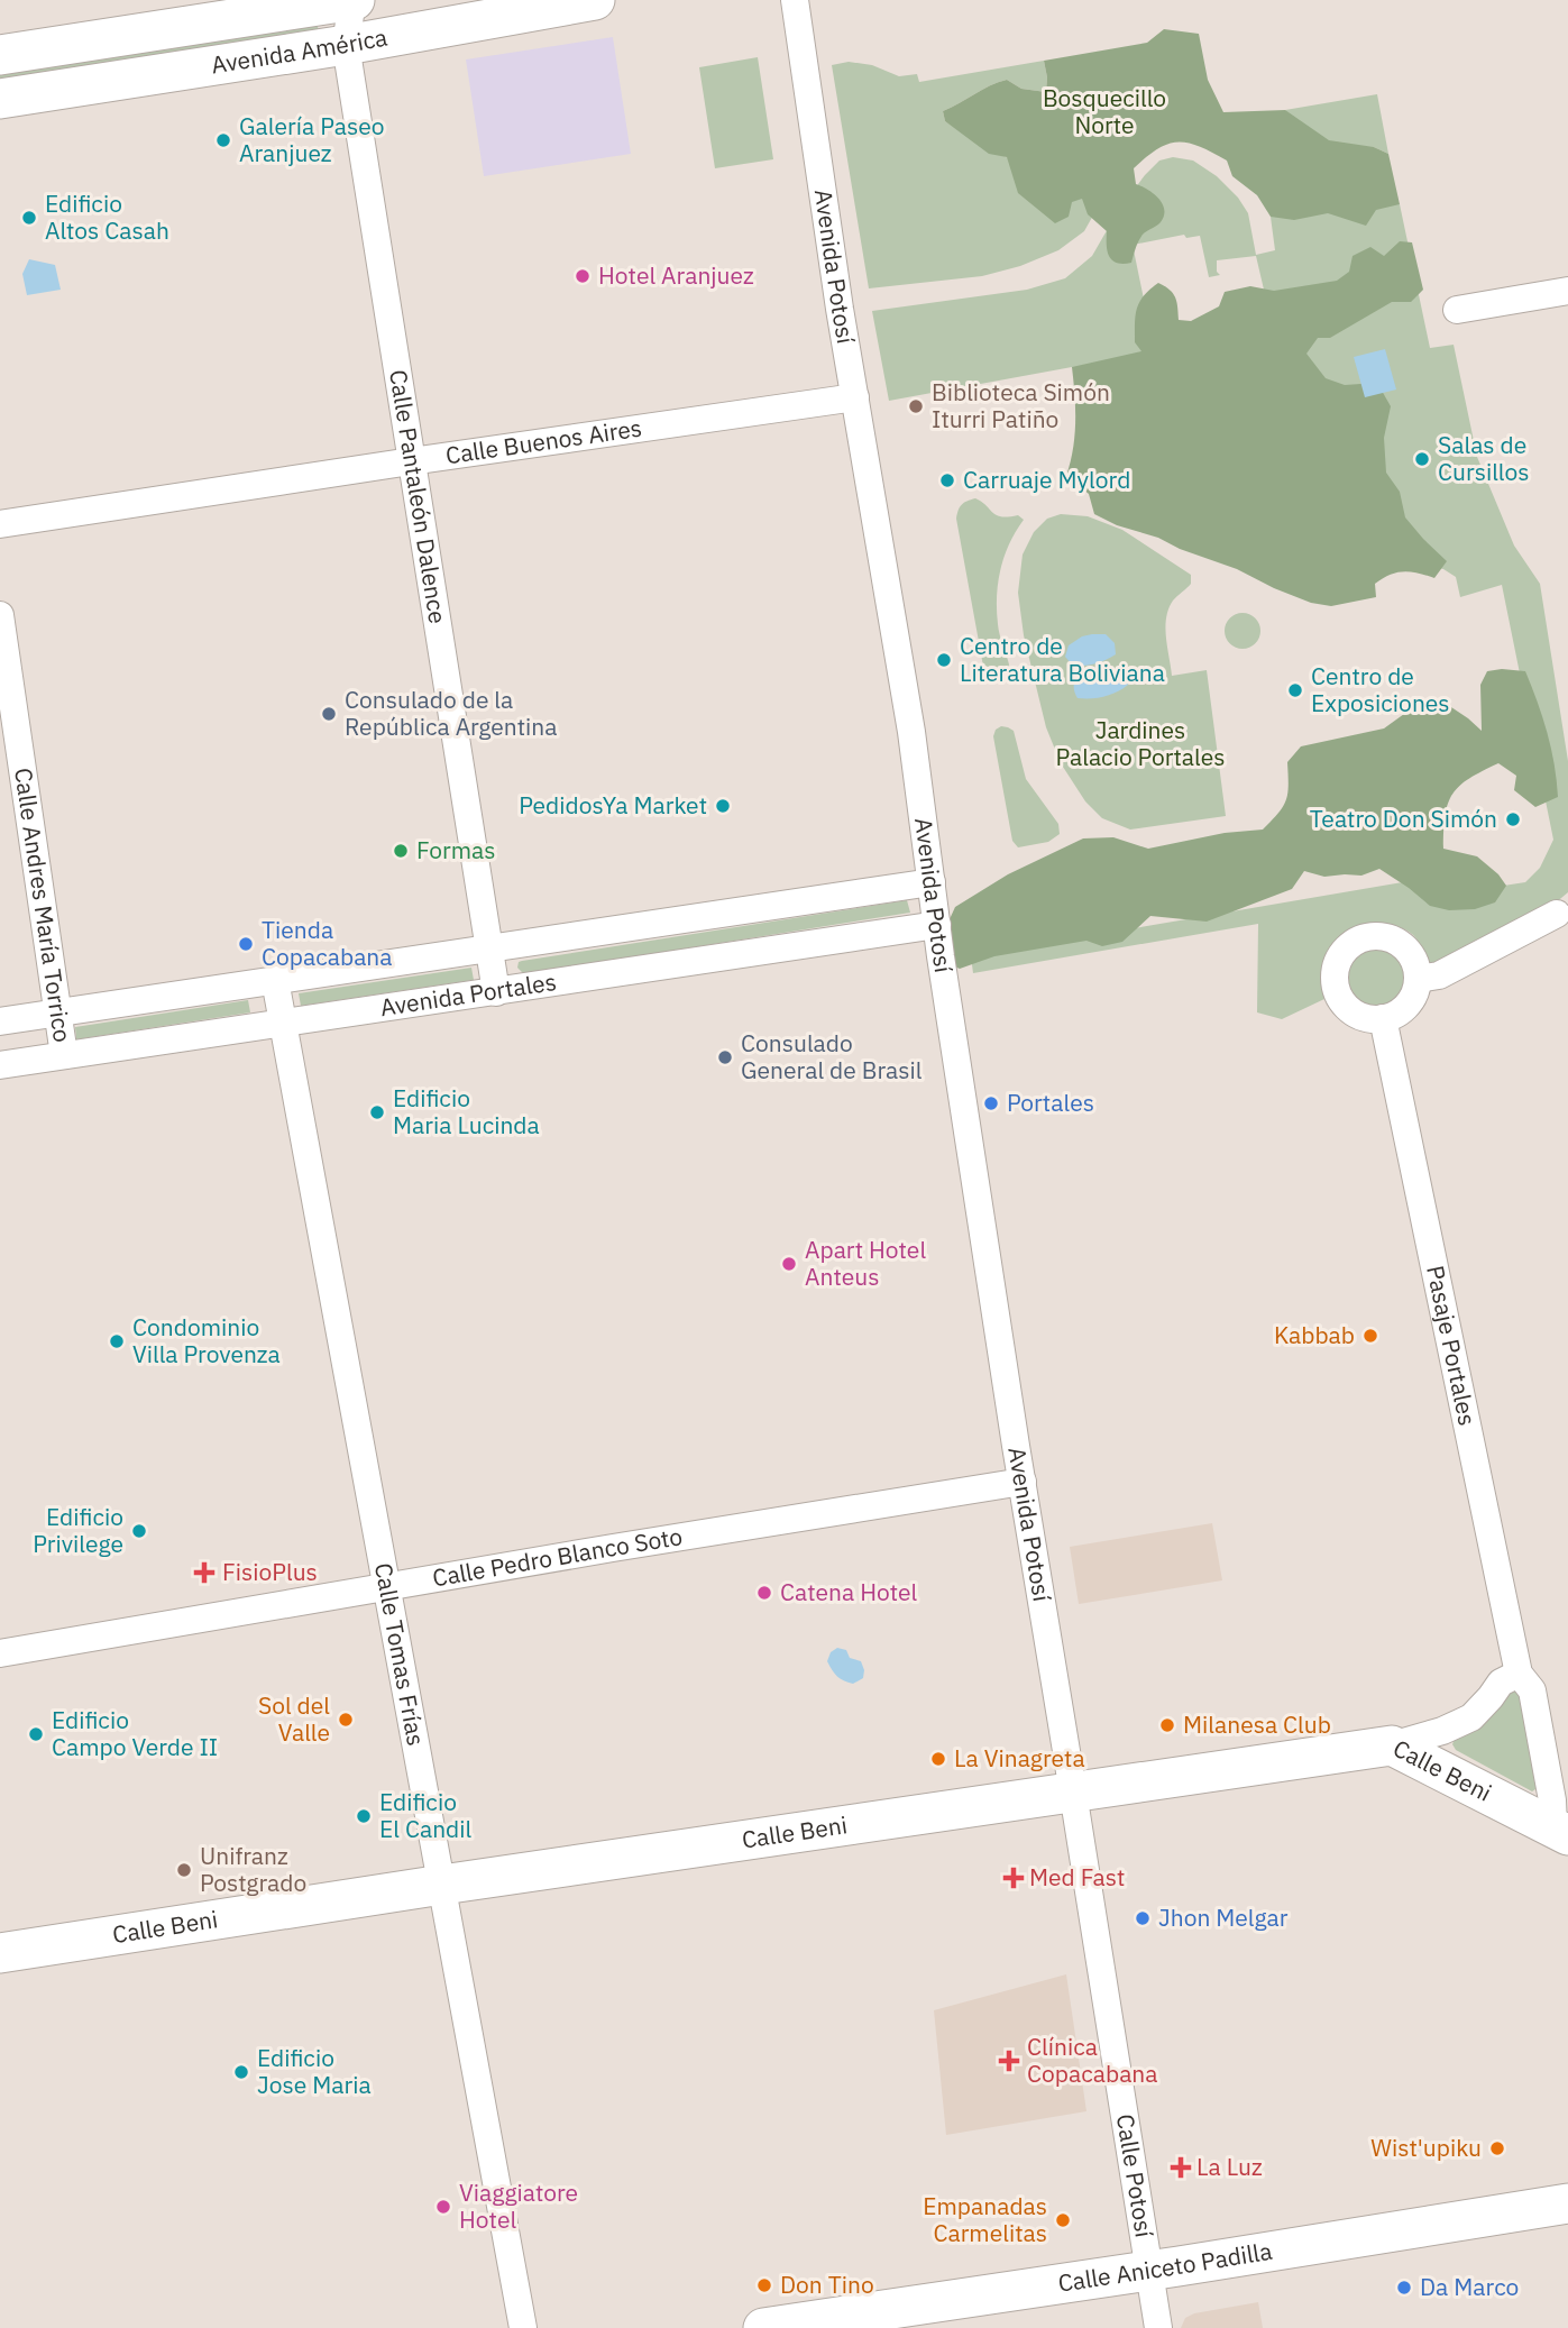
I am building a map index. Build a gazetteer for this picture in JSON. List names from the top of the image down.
{
  "streets": {
    "main road": ["Avenida América", "Calle Beni", "Calle Aniceto Padilla"],
    "street": [
      "Avenida Potosí",
      "Calle Buenos Aires",
      "Calle Pantaleón Dalence",
      "Calle Andres María Torrico",
      "Avenida Portales",
      "Pasaje Portales",
      "Calle Pedro Blanco Soto",
      "Calle Tomas Frías",
      "Calle Potosí"
    ]
  },
  "crossings": [
    ["Avenida América", "Calle Pantaleón Dalence"],
    ["Avenida Potosí", "Calle Buenos Aires"],
    ["Avenida Potosí", "Avenida Portales"],
    ["Avenida Potosí", "Calle Pedro Blanco Soto"],
    ["Avenida Potosí", "Calle Beni"],
    ["Avenida Potosí", "Calle Potosí"],
    ["Calle Buenos Aires", "Calle Pantaleón Dalence"],
    ["Calle Pantaleón Dalence", "Avenida Portales"],
    ["Calle Andres María Torrico", "Avenida Portales"],
    ["Avenida Portales", "Calle Tomas Frías"],
    ["Pasaje Portales", "Calle Beni"],
    ["Calle Pedro Blanco Soto", "Calle Tomas Frías"],
    ["Calle Tomas Frías", "Calle Beni"],
    ["Calle Beni", "Calle Potosí"],
    ["Calle Potosí", "Calle Aniceto Padilla"]
  ],
  "parks": ["Bosquecillo Norte", "Jardines Palacio Portales"],
  "places": {
    "other": [
      "Galería Paseo Aranjuez",
      "Edificio Altos Casah",
      "Hotel Aranjuez",
      "Biblioteca Simón Iturri Patiño",
      "Salas de Cursillos",
      "Carruaje Mylord",
      "Centro de Literatura Boliviana",
      "Centro de Exposiciones",
      "Consulado de la República Argentina",
      "PedidosYa Market",
      "Teatro Don Simón",
      "Formas",
      "Tienda Copacabana",
      "Consulado General de Brasil",
      "Portales",
      "Edificio Maria Lucinda",
      "Apart Hotel Anteus",
      "Kabbab",
      "Condominio Villa Provenza",
      "Edificio Privilege",
      "Catena Hotel",
      "Sol del Valle",
      "Milanesa Club",
      "Edificio Campo Verde II",
      "La Vinagreta",
      "Edificio El Candil",
      "Unifranz Postgrado",
      "Jhon Melgar",
      "Edificio Jose Maria",
      "Wist'upiku",
      "Viaggiatore Hotel",
      "Empanadas Carmelitas",
      "Don Tino",
      "Da Marco"
    ],
    "health": [
      "FisioPlus",
      "Med Fast",
      "Clínica Copacabana",
      "La Luz"
    ]
  }
}
